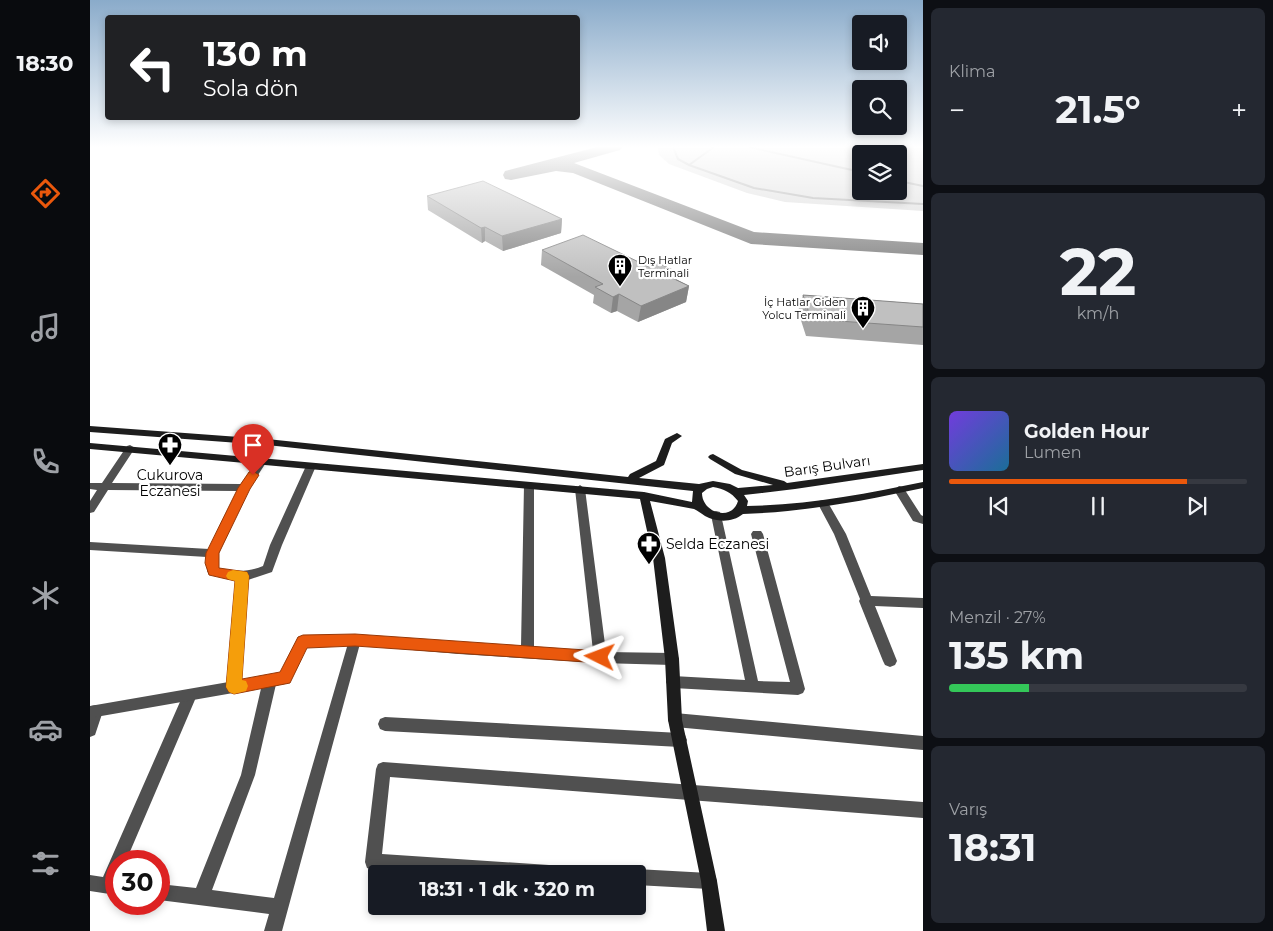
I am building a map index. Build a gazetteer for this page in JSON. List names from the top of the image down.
{
  "streets": {
    "main road": ["Barış Bulvarı"]
  },
  "places": {
    "building": ["Dış Hatlar Terminali", "İç Hatlar Giden Yolcu Terminali"],
    "pharmacy": ["Cukurova Eczanesi", "Selda Eczanesi"]
  },
  "page": {
    "tabs": "18:30",
    "tile": [
      "Klima",
      ["22", "km/h"],
      ["Menzil · 27%", "135 km"],
      ["Varış", "18:31"]
    ],
    "turn": ["130 m", "Sola dön"],
    "heat": ["−", "21.5°", "+"],
    "song": ["Golden Hour", "Lumen"],
    "limit": "30",
    "trip": "18:31 · 1 dk · 320 m"
  }
}
